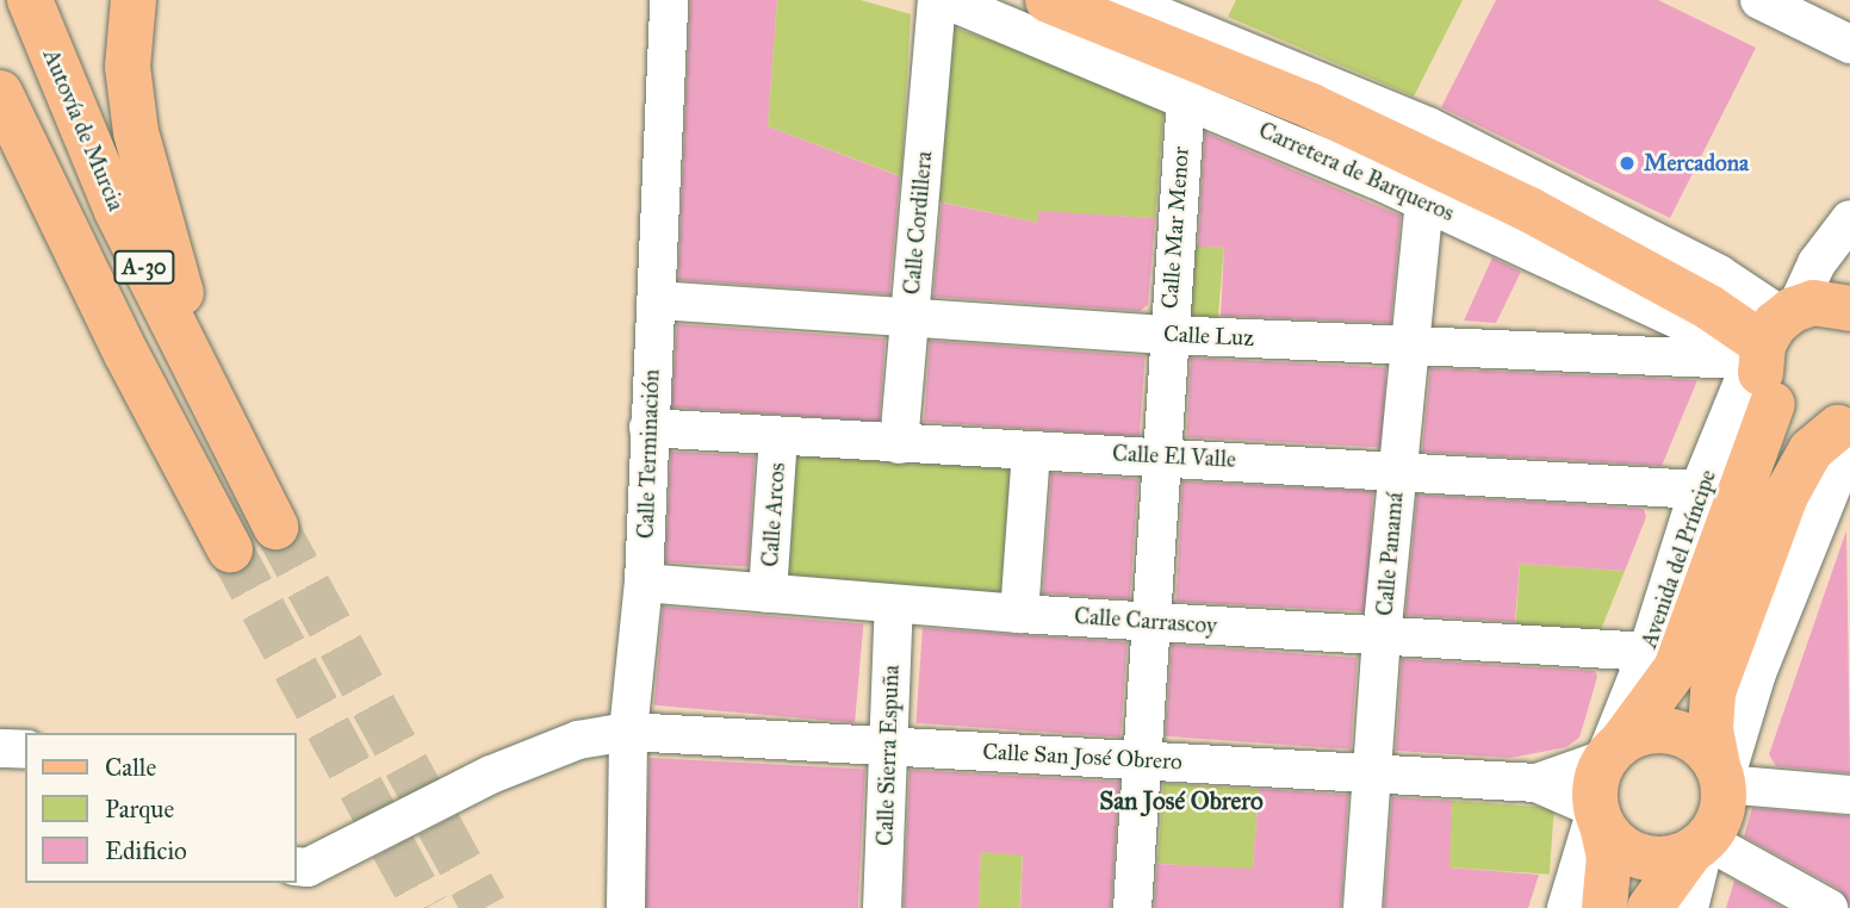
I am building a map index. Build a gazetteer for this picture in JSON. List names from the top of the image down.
{
  "streets": {
    "main road": [
      "Autovía de Murcia",
      "Carretera de Barqueros",
      "A-30",
      "Avenida del Príncipe"
    ],
    "street": [
      "Calle Cordillera",
      "Calle Mar Menor",
      "Calle Luz",
      "Calle Terminación",
      "Calle El Valle",
      "Calle Arcos",
      "Calle Panamá",
      "Calle Carrascoy",
      "Calle Sierra Espuña",
      "Calle San José Obrero"
    ]
  },
  "crossings": [
    ["Carretera de Barqueros", "Calle Mar Menor"],
    ["Carretera de Barqueros", "Calle Luz"],
    ["Carretera de Barqueros", "Calle Panamá"],
    ["Carretera de Barqueros", "Avenida del Príncipe"],
    ["Calle Cordillera", "Calle Luz"],
    ["Calle Cordillera", "Calle El Valle"],
    ["Calle Mar Menor", "Calle Luz"],
    ["Calle Mar Menor", "Calle El Valle"],
    ["Calle Mar Menor", "Calle Carrascoy"],
    ["Calle Mar Menor", "Calle San José Obrero"],
    ["Calle Luz", "Calle Terminación"],
    ["Calle Luz", "Calle Panamá"],
    ["Calle Luz", "Avenida del Príncipe"],
    ["Calle Terminación", "Calle El Valle"],
    ["Calle Terminación", "Calle Carrascoy"],
    ["Calle Terminación", "Calle San José Obrero"],
    ["Calle El Valle", "Calle Arcos"],
    ["Calle El Valle", "Calle Panamá"],
    ["Calle El Valle", "Avenida del Príncipe"],
    ["Calle Arcos", "Calle Carrascoy"],
    ["Calle Panamá", "Calle Carrascoy"],
    ["Calle Panamá", "Calle San José Obrero"],
    ["Avenida del Príncipe", "Calle Carrascoy"],
    ["Avenida del Príncipe", "Calle San José Obrero"],
    ["Calle Carrascoy", "Calle Sierra Espuña"],
    ["Calle Sierra Espuña", "Calle San José Obrero"]
  ],
  "districts": ["San José Obrero"],
  "places": ["Mercadona"],
  "legend": ["Calle", "Parque", "Edificio"]
}
